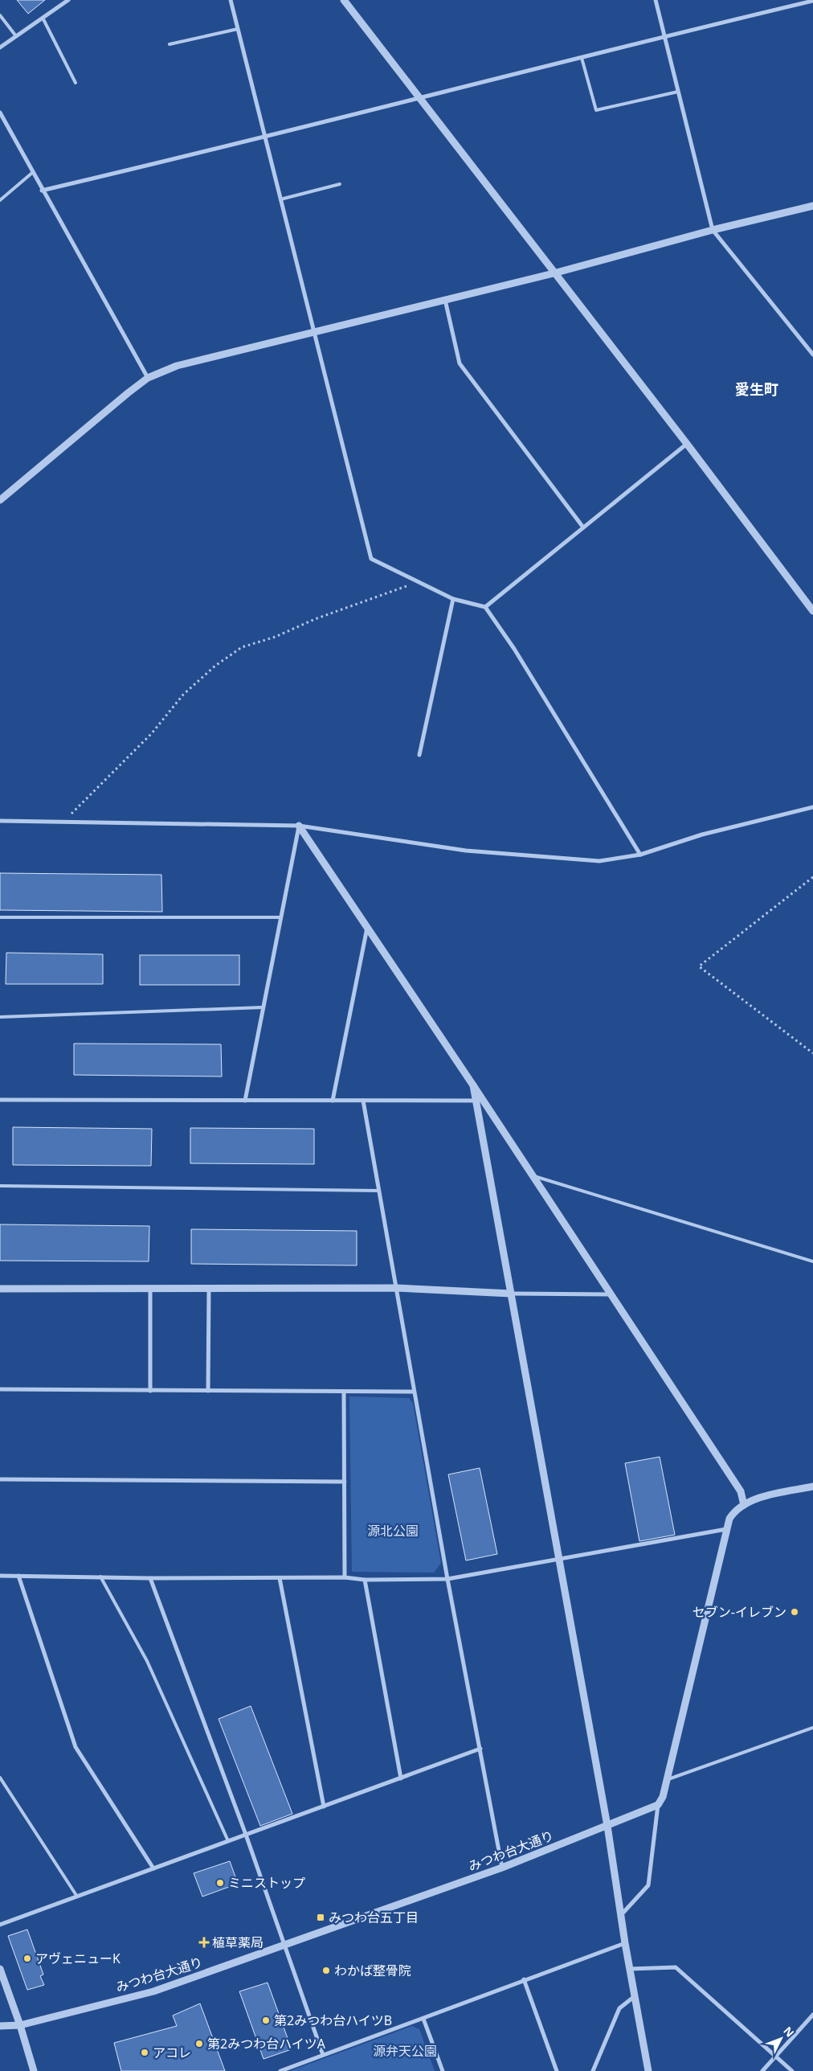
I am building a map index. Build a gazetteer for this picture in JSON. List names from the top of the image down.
{
  "streets": {
    "street": ["みつわ台大通り"]
  },
  "districts": ["愛生町"],
  "parks": ["源北公園", "源弁天公園"],
  "places": {
    "other": [
      "セブン-イレブン",
      "ミニストップ",
      "アヴェニューK",
      "わかば整骨院",
      "第2みつわ台ハイツB",
      "第2みつわ台ハイツA",
      "アコレ"
    ],
    "transit": ["みつわ台五丁目"],
    "health": ["植草薬局"]
  },
  "north": "top right"
}
